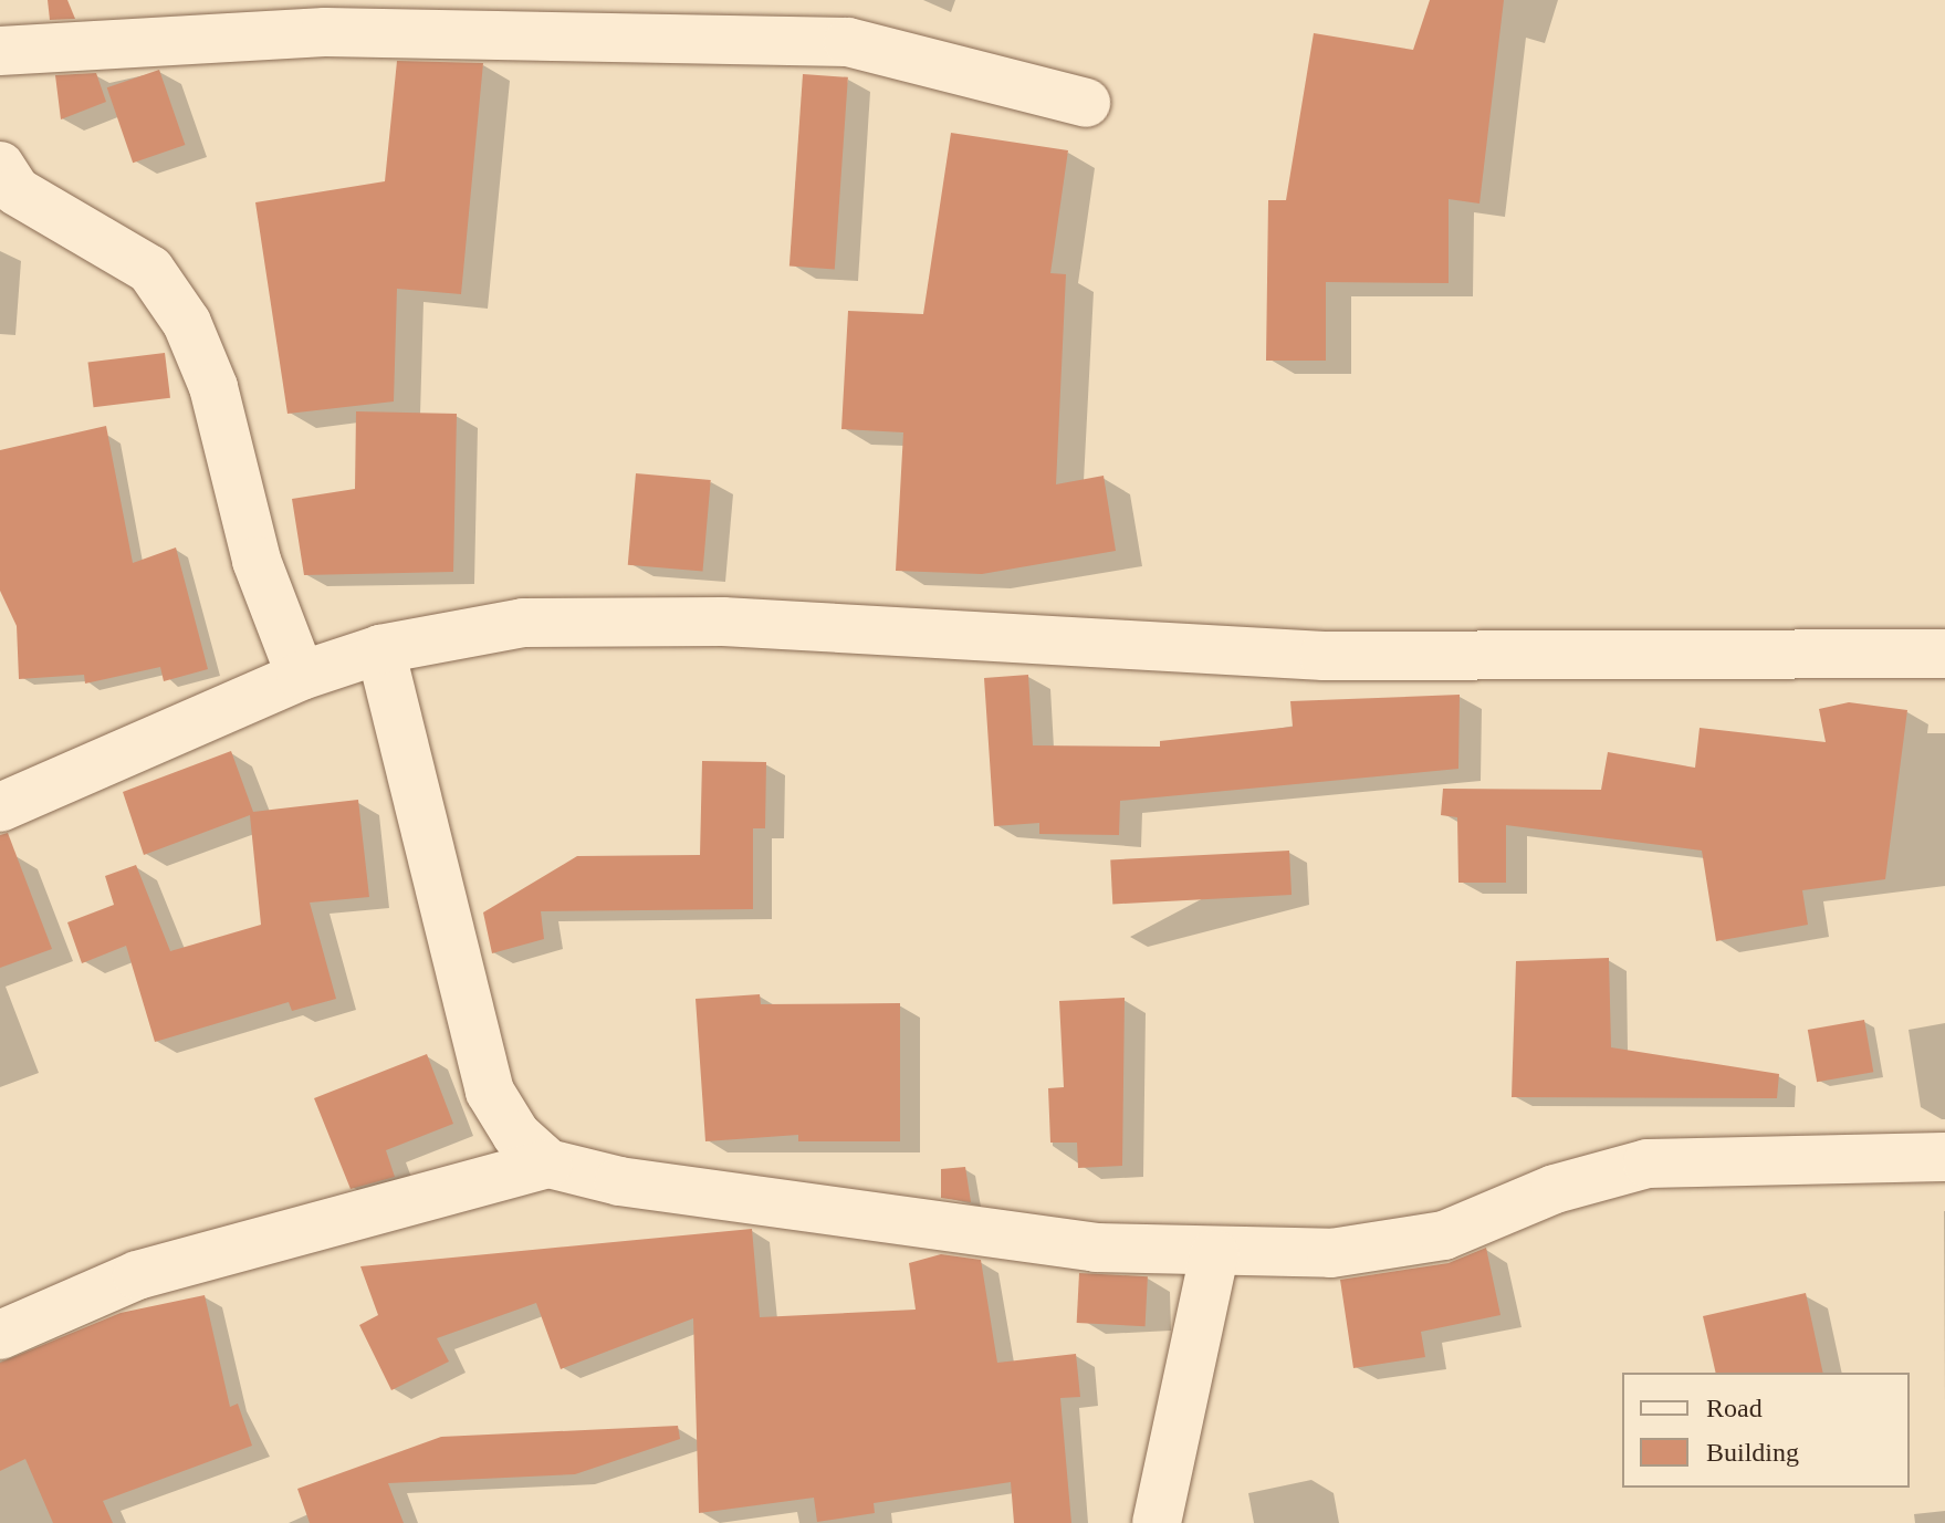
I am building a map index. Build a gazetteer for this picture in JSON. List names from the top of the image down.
{
  "legend": ["Road", "Building"]
}
